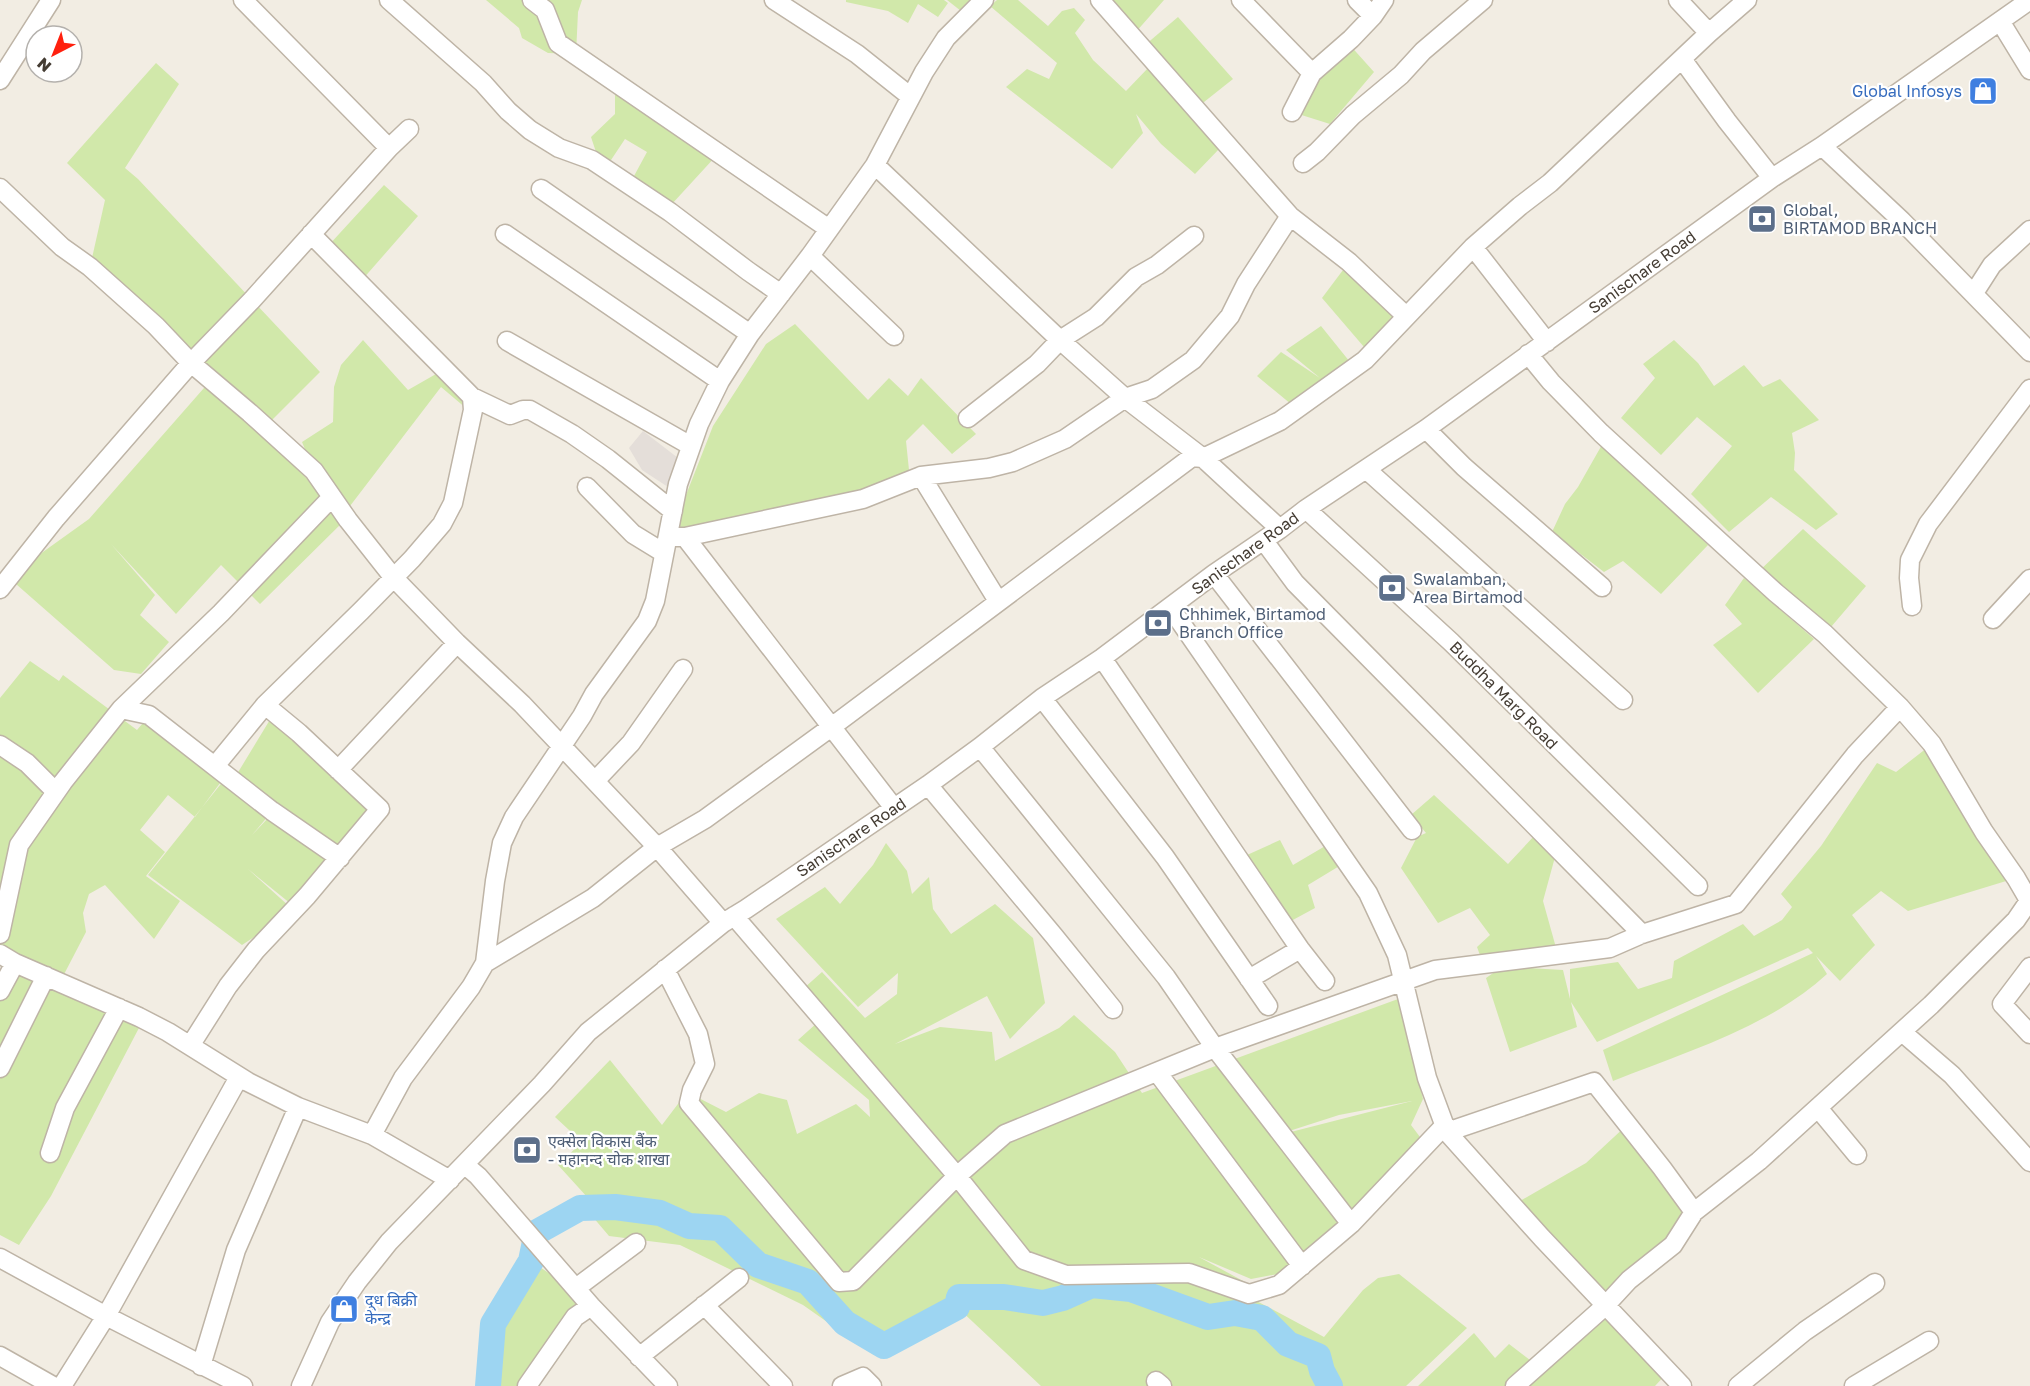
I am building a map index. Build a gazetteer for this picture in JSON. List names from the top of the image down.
{
  "streets": {
    "street": ["Sanischare Road", "Buddha Marg Road"]
  },
  "crossings": [
    ["Sanischare Road", "Buddha Marg Road"]
  ],
  "places": {
    "shop": ["Global Infosys", "दूध बिक्री केन्द्र"],
    "bank": [
      "Global, BIRTAMOD BRANCH",
      "Swalamban, Area Birtamod",
      "Chhimek, Birtamod Branch Office",
      "एक्सेल विकास बैंक - महानन्द चोक शाखा"
    ]
  },
  "north": "bottom left"
}
